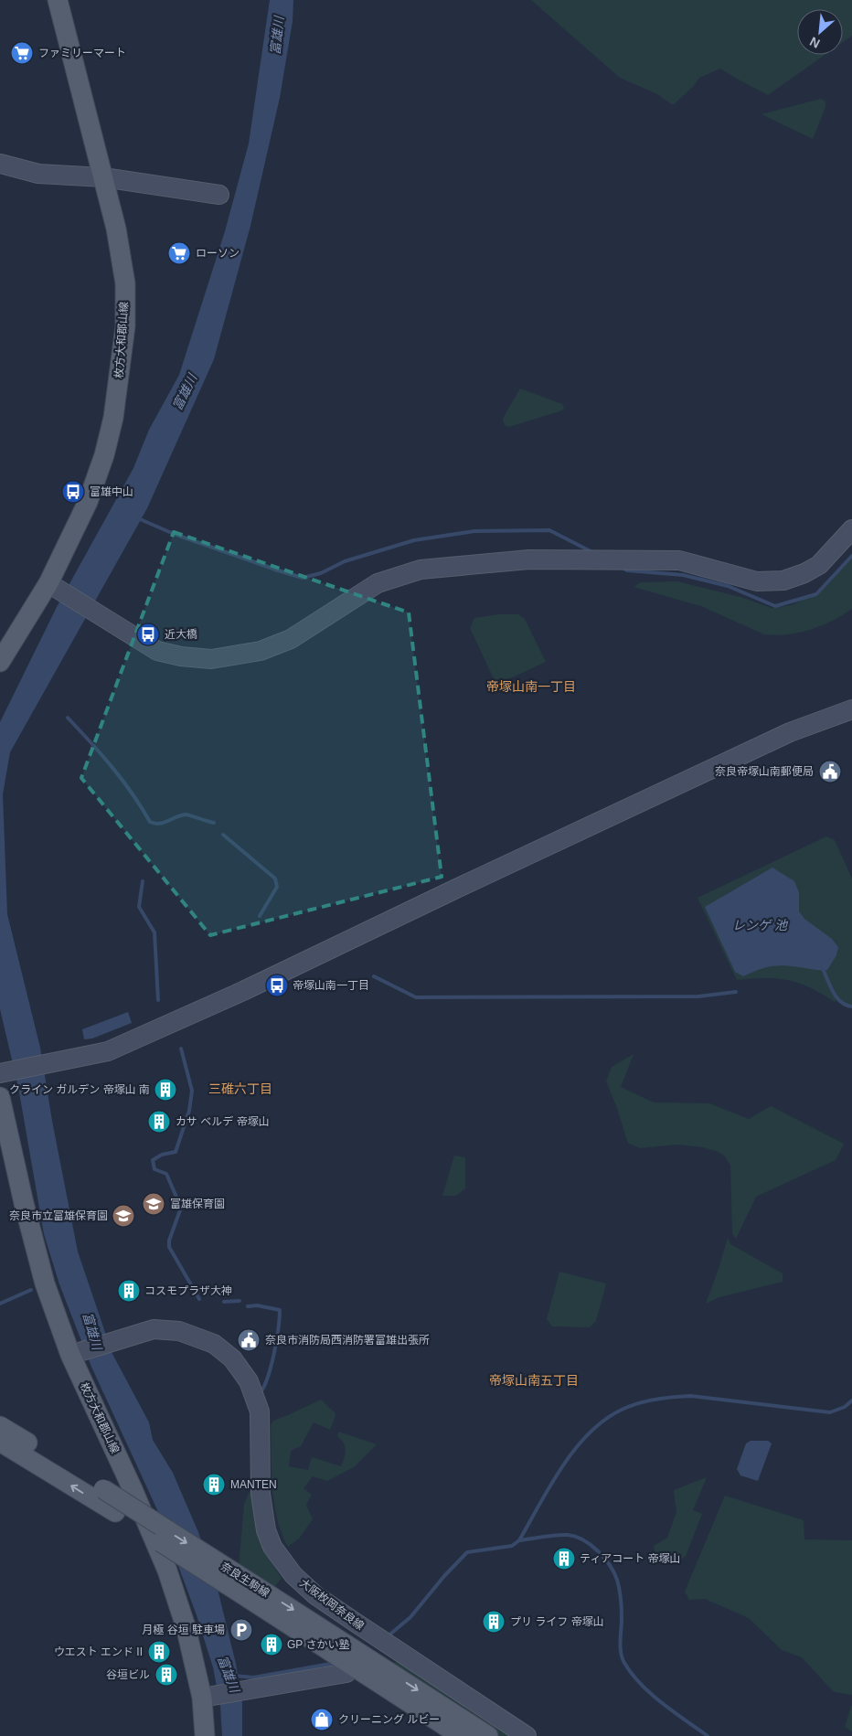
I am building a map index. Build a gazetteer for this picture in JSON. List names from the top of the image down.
{
  "streets": {
    "main road": ["枚方大和郡山線", "奈良生駒線"],
    "street": ["大阪枚岡奈良線"]
  },
  "crossings": [
    ["枚方大和郡山線", "大阪枚岡奈良線"]
  ],
  "districts": ["帝塚山南一丁目", "三碓六丁目", "帝塚山南五丁目"],
  "water": ["富雄川", "レンゲ 池"],
  "places": {
    "supermarket": ["ファミリーマート", "ローソン"],
    "bus stop": ["富雄中山", "近大橋", "帝塚山南一丁目"],
    "public building": ["奈良帝塚山南郵便局", "奈良市消防局西消防署富雄出張所"],
    "building": [
      "クライン ガルデン 帝塚山 南",
      "カサ ベルデ 帝塚山",
      "コスモプラザ大神",
      "MANTEN",
      "ティアコート 帝塚山",
      "プリ ライフ 帝塚山",
      "GP さかい塾",
      "ウエスト エンド II",
      "谷垣ビル"
    ],
    "school or university": ["富雄保育園", "奈良市立富雄保育園"],
    "parking": ["月極 谷垣 駐車場"],
    "shop": ["クリーニング ルビー"]
  },
  "north": "bottom left"
}
